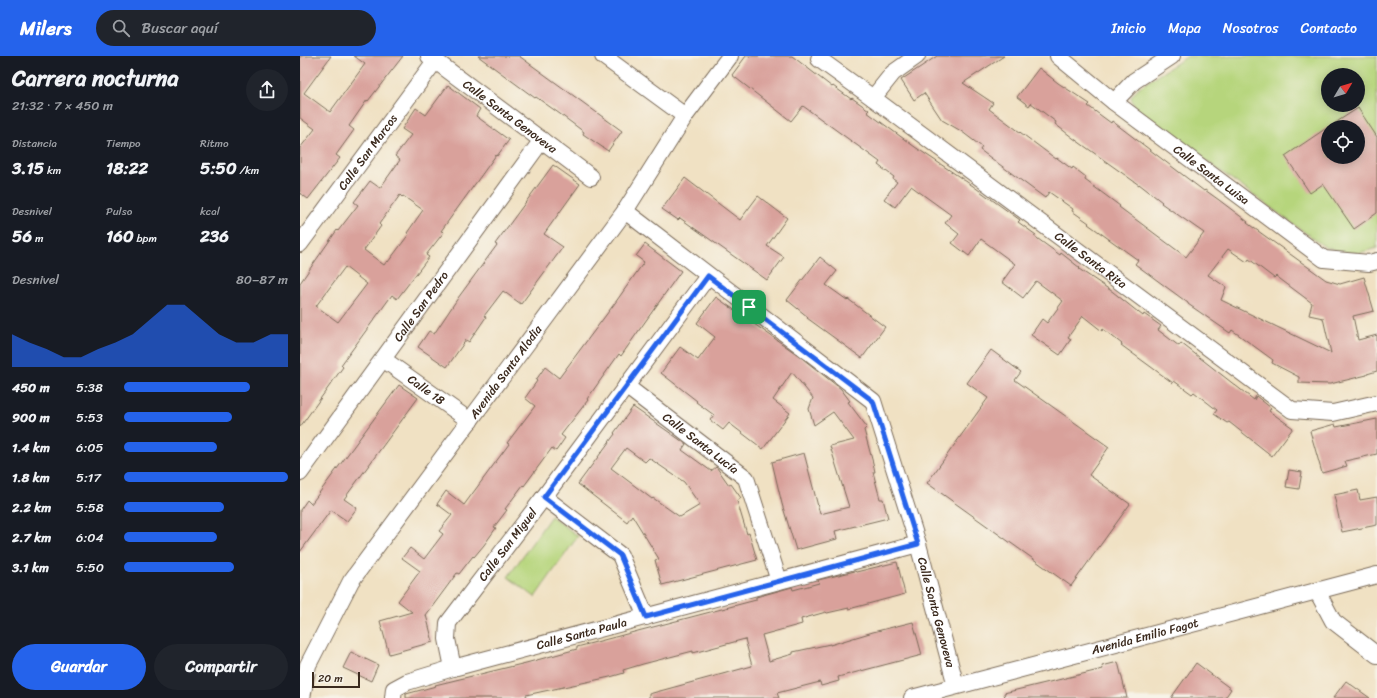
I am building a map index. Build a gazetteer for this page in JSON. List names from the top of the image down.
{
  "streets": {
    "street": [
      "Calle Santa Genoveva",
      "Calle San Marcos",
      "Calle Santa Luisa",
      "Calle Santa Rita",
      "Calle San Pedro",
      "Avenida Santa Alodia",
      "Calle 18",
      "Calle Santa Lucía",
      "Calle San Miguel",
      "Calle Santa Paula",
      "Avenida Emilio Fagot"
    ]
  },
  "crossings": [
    ["Calle Santa Genoveva", "Calle San Marcos"],
    ["Calle Santa Genoveva", "Calle San Pedro"],
    ["Calle Santa Genoveva", "Avenida Santa Alodia"],
    ["Calle Santa Genoveva", "Calle San Miguel"],
    ["Calle Santa Genoveva", "Calle Santa Paula"],
    ["Calle Santa Genoveva", "Avenida Emilio Fagot"],
    ["Calle San Pedro", "Calle 18"],
    ["Avenida Santa Alodia", "Calle 18"],
    ["Calle Santa Lucía", "Calle San Miguel"],
    ["Calle Santa Lucía", "Calle Santa Paula"],
    ["Calle San Miguel", "Calle Santa Paula"]
  ],
  "scale_bar": "20 m",
  "north": "top right",
  "page": {
    "header": "Milers",
    "search": "Buscar aquí",
    "nav": [
      "Inicio",
      "Mapa",
      "Nosotros",
      "Contacto"
    ],
    "heading": ["Carrera nocturna", "21:32 · 7 × 450 m"],
    "stats": [
      ["Distancia", "3.15 km"],
      ["Tiempo", "18:22"],
      ["Ritmo", "5:50 /km"],
      ["Desnivel", "56 m"],
      ["Pulso", "160 bpm"],
      ["kcal", "236"]
    ],
    "chart": ["Desnivel", "80–87 m"],
    "list": [
      {
        "name": "450 m",
        "note": "5:38"
      },
      {
        "name": "900 m",
        "note": "5:53"
      },
      {
        "name": "1.4 km",
        "note": "6:05"
      },
      {
        "name": "1.8 km",
        "note": "5:17"
      },
      {
        "name": "2.2 km",
        "note": "5:58"
      },
      {
        "name": "2.7 km",
        "note": "6:04"
      },
      {
        "name": "3.1 km",
        "note": "5:50"
      }
    ],
    "buttons": ["Guardar", "Compartir"],
    "scale": "20 m"
  }
}
